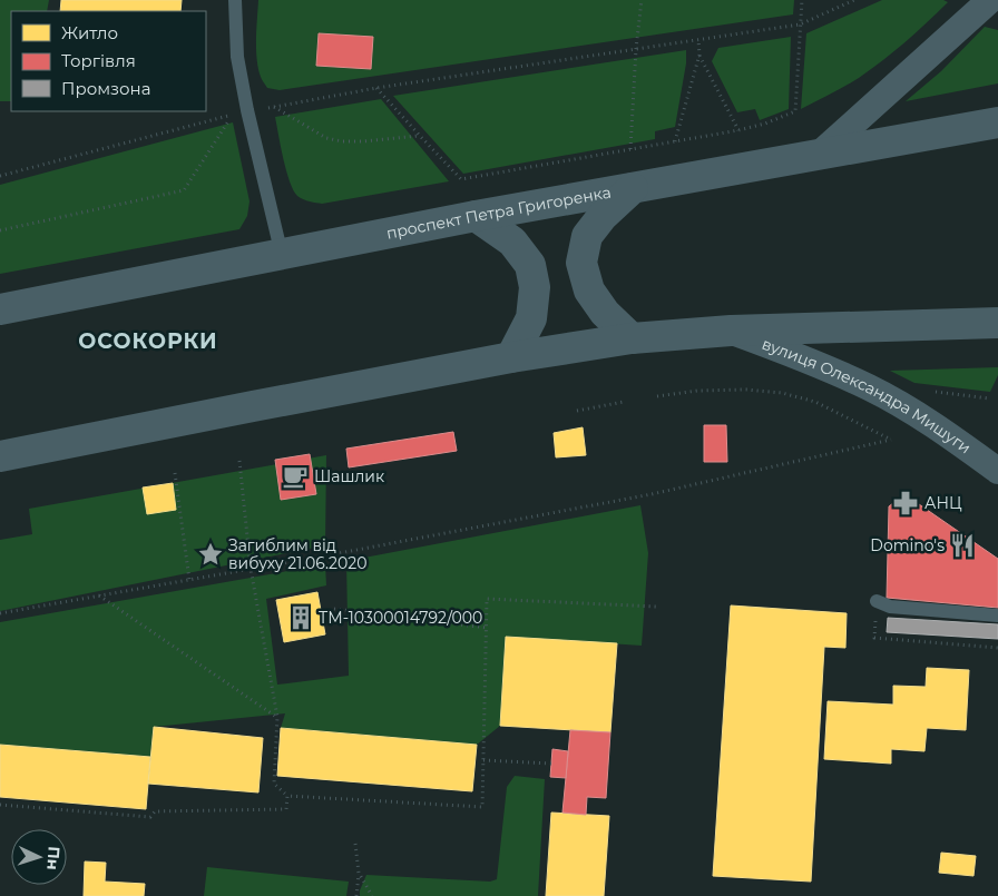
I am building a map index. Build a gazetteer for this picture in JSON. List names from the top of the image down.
{
  "streets": {
    "street": ["проспект Петра Григоренка", "вулиця Олександра Мишуги"]
  },
  "districts": ["ОСОКОРКИ"],
  "places": {
    "cafe": ["Шашлик"],
    "pharmacy": ["АНЦ"],
    "restaurant": ["Domino's"],
    "place": ["Загиблим від вибуху 21.06.2020"],
    "building": ["ТМ-10300014792/000"]
  },
  "legend": ["Житло", "Торгівля", "Промзона"],
  "north": "right"
}
